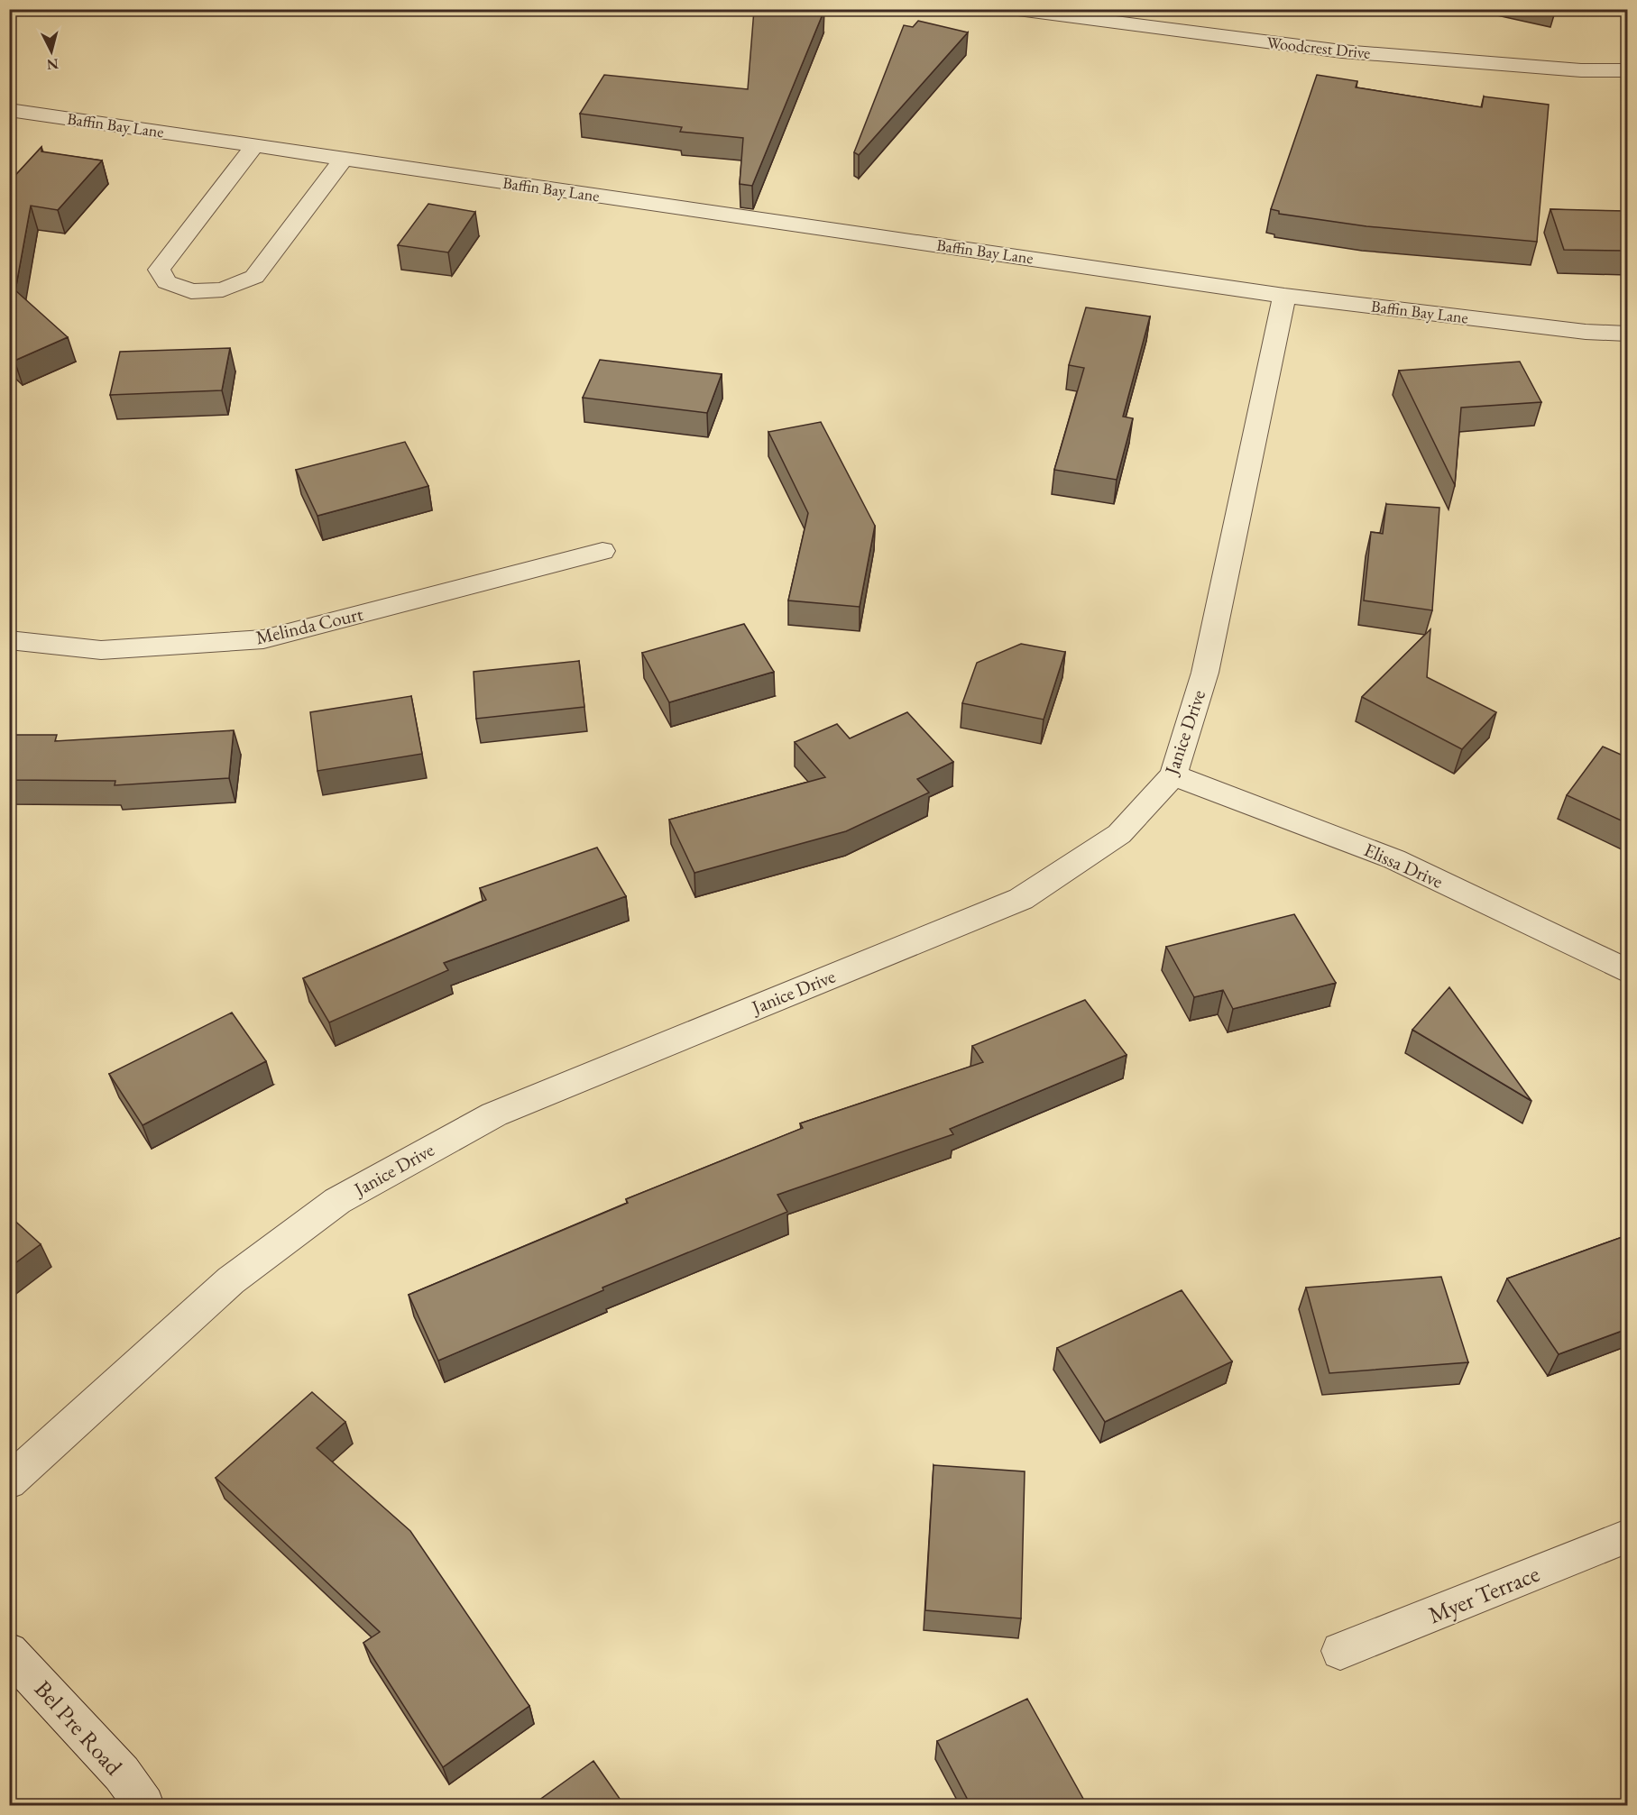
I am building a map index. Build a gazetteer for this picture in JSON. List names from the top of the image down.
{
  "streets": {
    "street": [
      "Woodcrest Drive",
      "Baffin Bay Lane",
      "Melinda Court",
      "Janice Drive",
      "Elissa Drive",
      "Myer Terrace",
      "Bel Pre Road"
    ]
  },
  "crossings": [
    ["Baffin Bay Lane", "Janice Drive"],
    ["Janice Drive", "Elissa Drive"]
  ],
  "north": "bottom"
}
